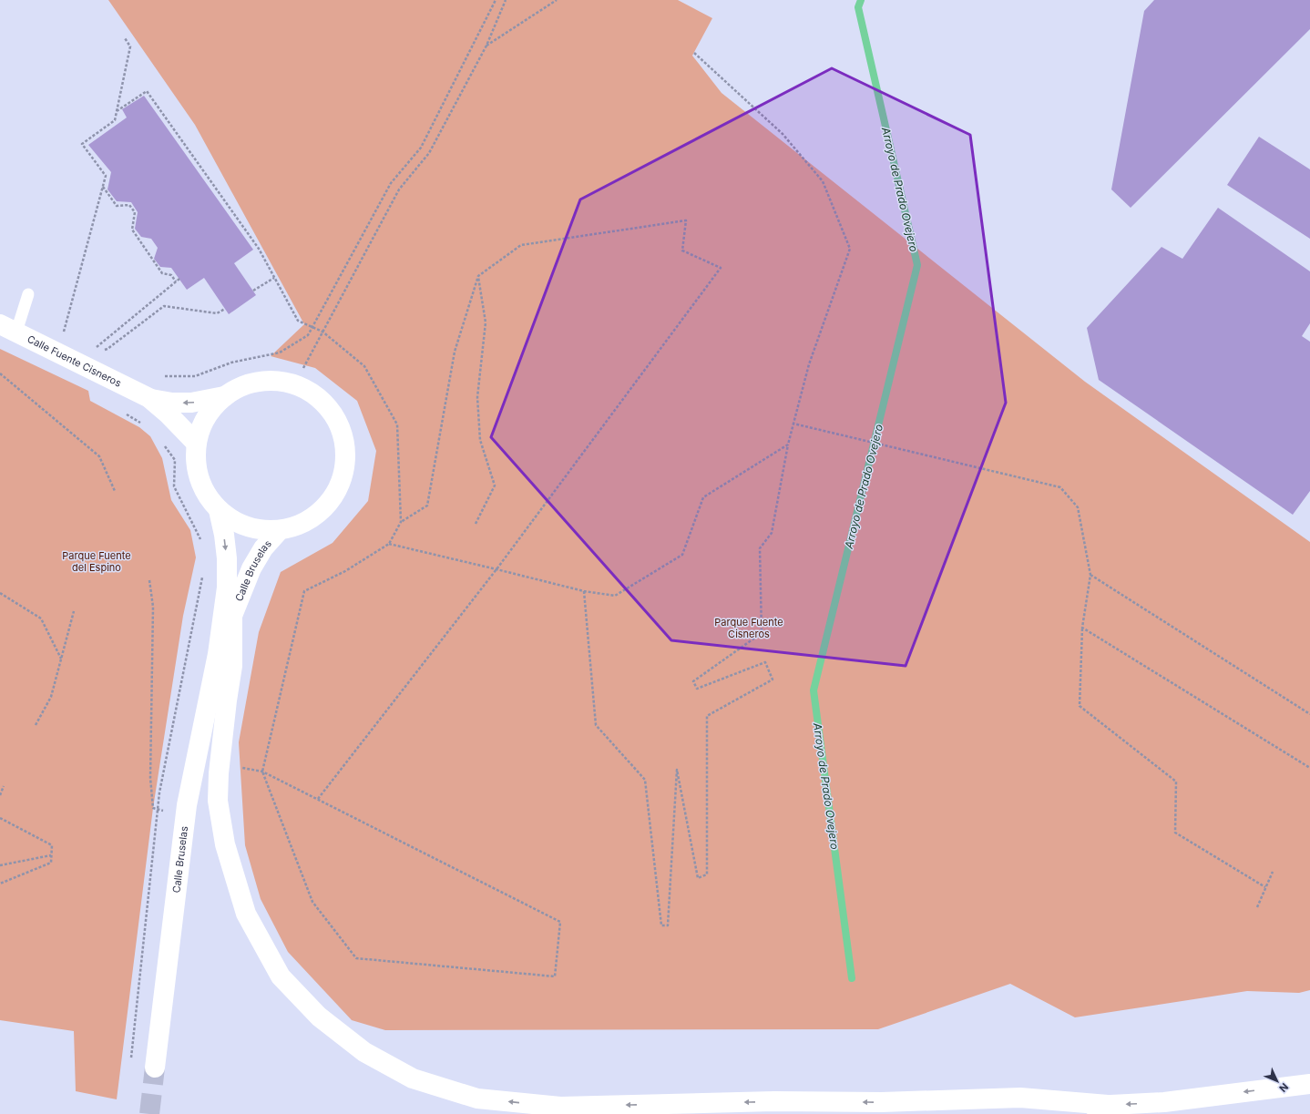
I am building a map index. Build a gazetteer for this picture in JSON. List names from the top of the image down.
{
  "streets": {
    "main road": ["Calle Fuente Cisneros", "Calle Bruselas"]
  },
  "water": ["Arroyo de Prado Ovejero"],
  "parks": ["Parque Fuente del Espino", "Parque Fuente Cisneros"],
  "north": "bottom right"
}
